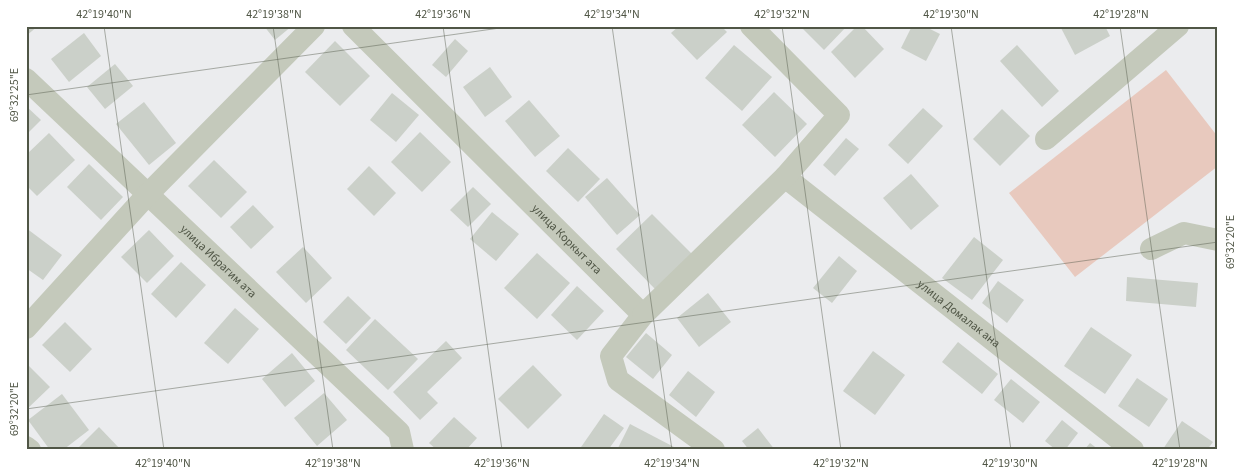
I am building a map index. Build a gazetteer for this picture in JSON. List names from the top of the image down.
{
  "streets": {
    "street": ["улица Коркыт ата", "улица Ибрагим ата", "улица Домалак ана"]
  },
  "coordinates": [
    "42°19'40\"N",
    "42°19'38\"N",
    "42°19'36\"N",
    "42°19'34\"N",
    "42°19'32\"N",
    "42°19'30\"N",
    "42°19'28\"N",
    "69°32'25\"E",
    "69°32'20\"E"
  ]
}
